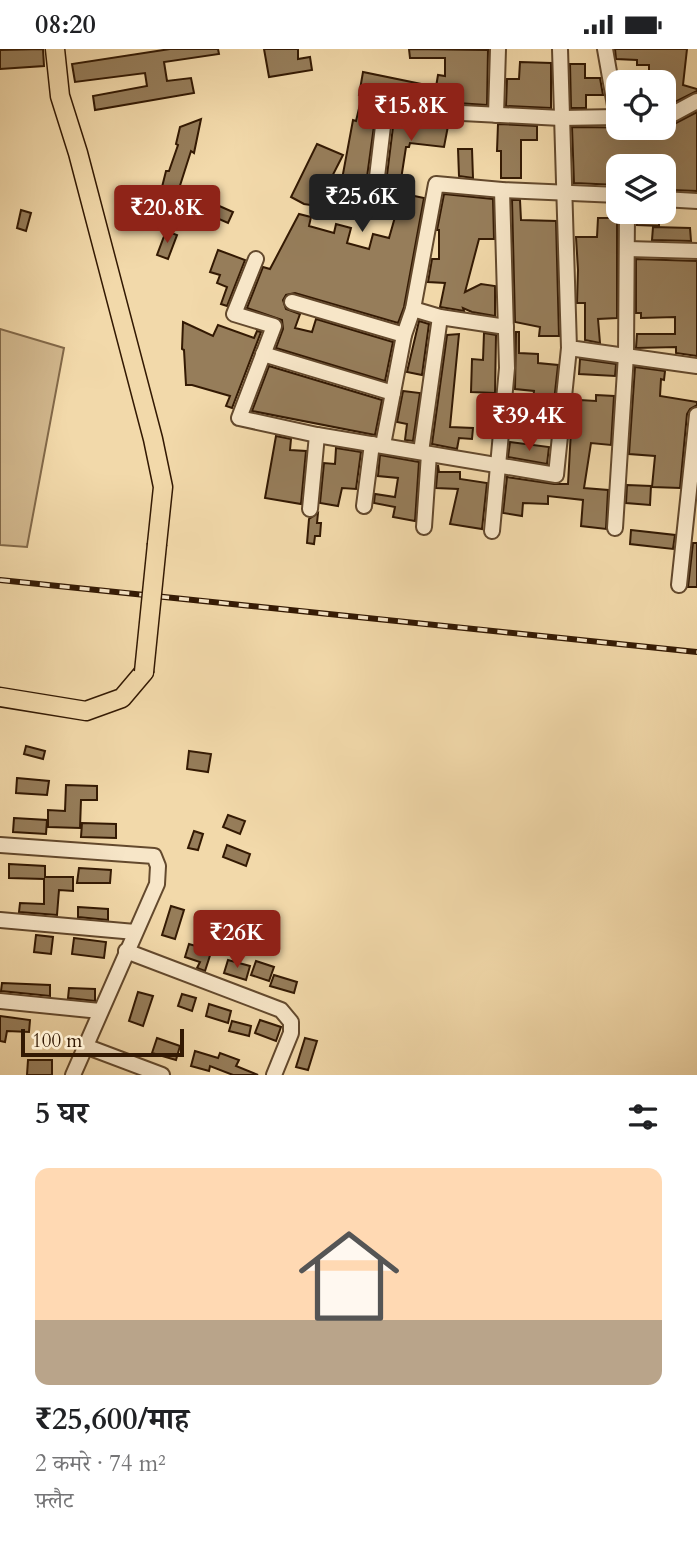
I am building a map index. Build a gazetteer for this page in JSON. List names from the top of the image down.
{
  "scale_bar": "100 m",
  "page": {
    "status": "08:20",
    "price": [
      "₹15.8K",
      "₹25.6K",
      "₹20.8K",
      "₹39.4K",
      "₹26K"
    ],
    "scale": "100 m",
    "heading": "5 घर",
    "list": [
      {
        "name": "₹25,600/माह",
        "note": "2 कमरे · 74 m² · फ़्लैट"
      }
    ]
  }
}
